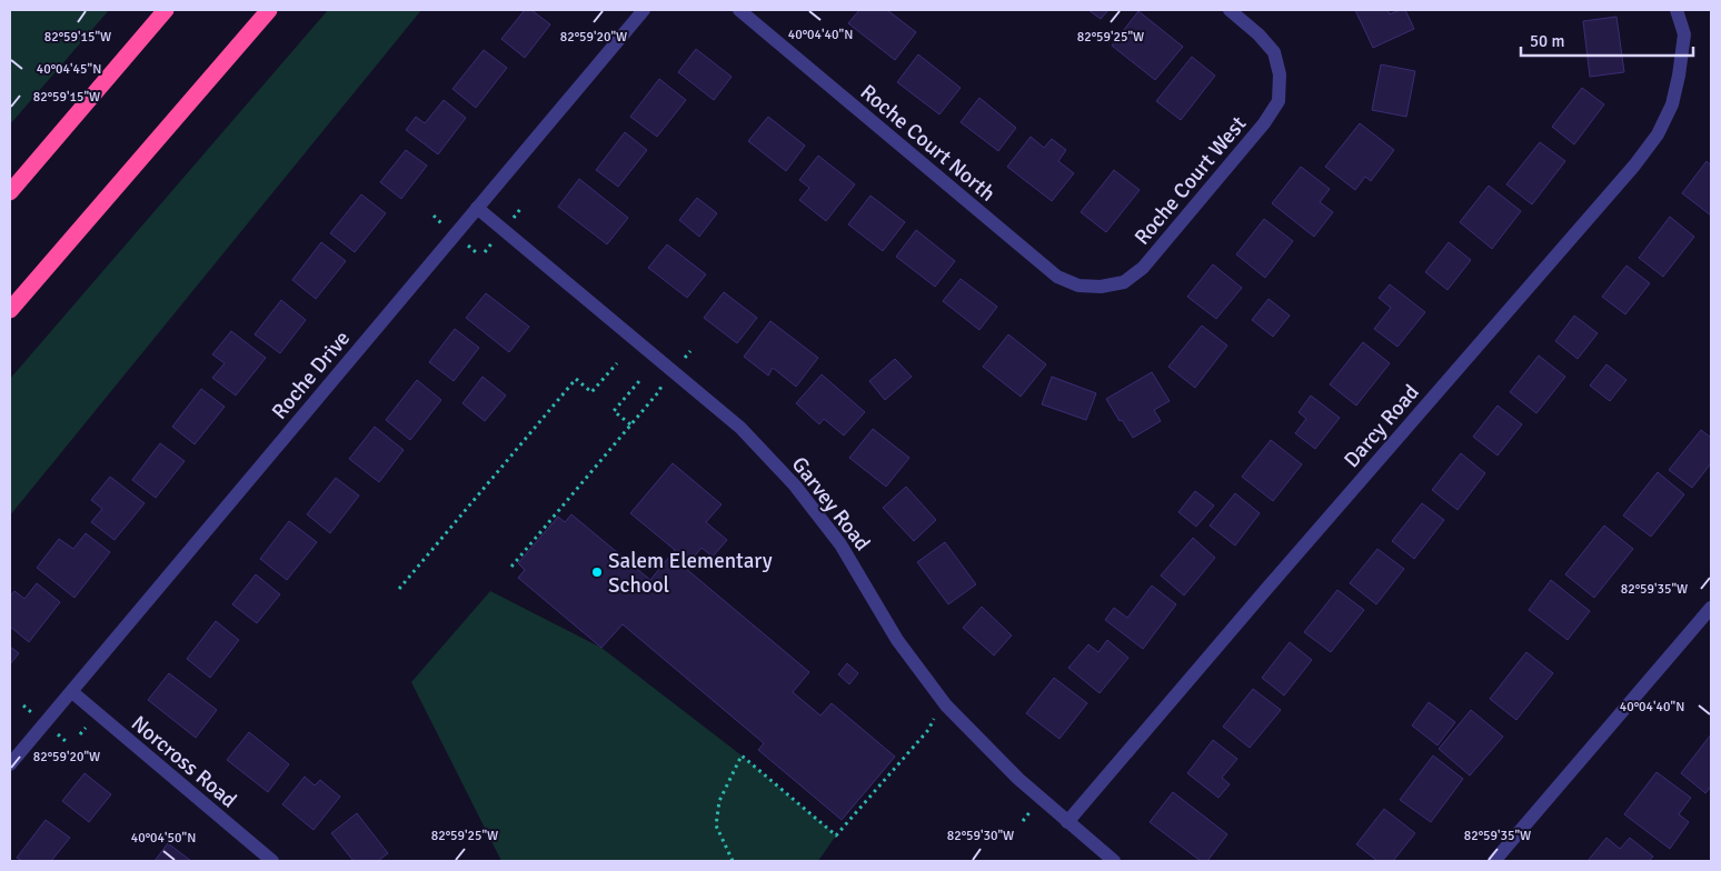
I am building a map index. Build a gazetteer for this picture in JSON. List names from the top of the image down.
{
  "streets": {
    "street": [
      "Roche Court North",
      "Roche Court West",
      "Roche Drive",
      "Darcy Road",
      "Garvey Road",
      "Norcross Road"
    ]
  },
  "crossings": [
    ["Roche Court North", "Roche Court West"],
    ["Roche Drive", "Garvey Road"],
    ["Roche Drive", "Norcross Road"],
    ["Darcy Road", "Garvey Road"]
  ],
  "places": ["Salem Elementary School"],
  "scale_bar": "50 m",
  "coordinates": [
    "40°04'40\"N",
    "82°59'15\"W",
    "82°59'20\"W",
    "82°59'25\"W",
    "40°04'45\"N",
    "82°59'35\"W",
    "82°59'30\"W",
    "40°04'50\"N"
  ]
}
